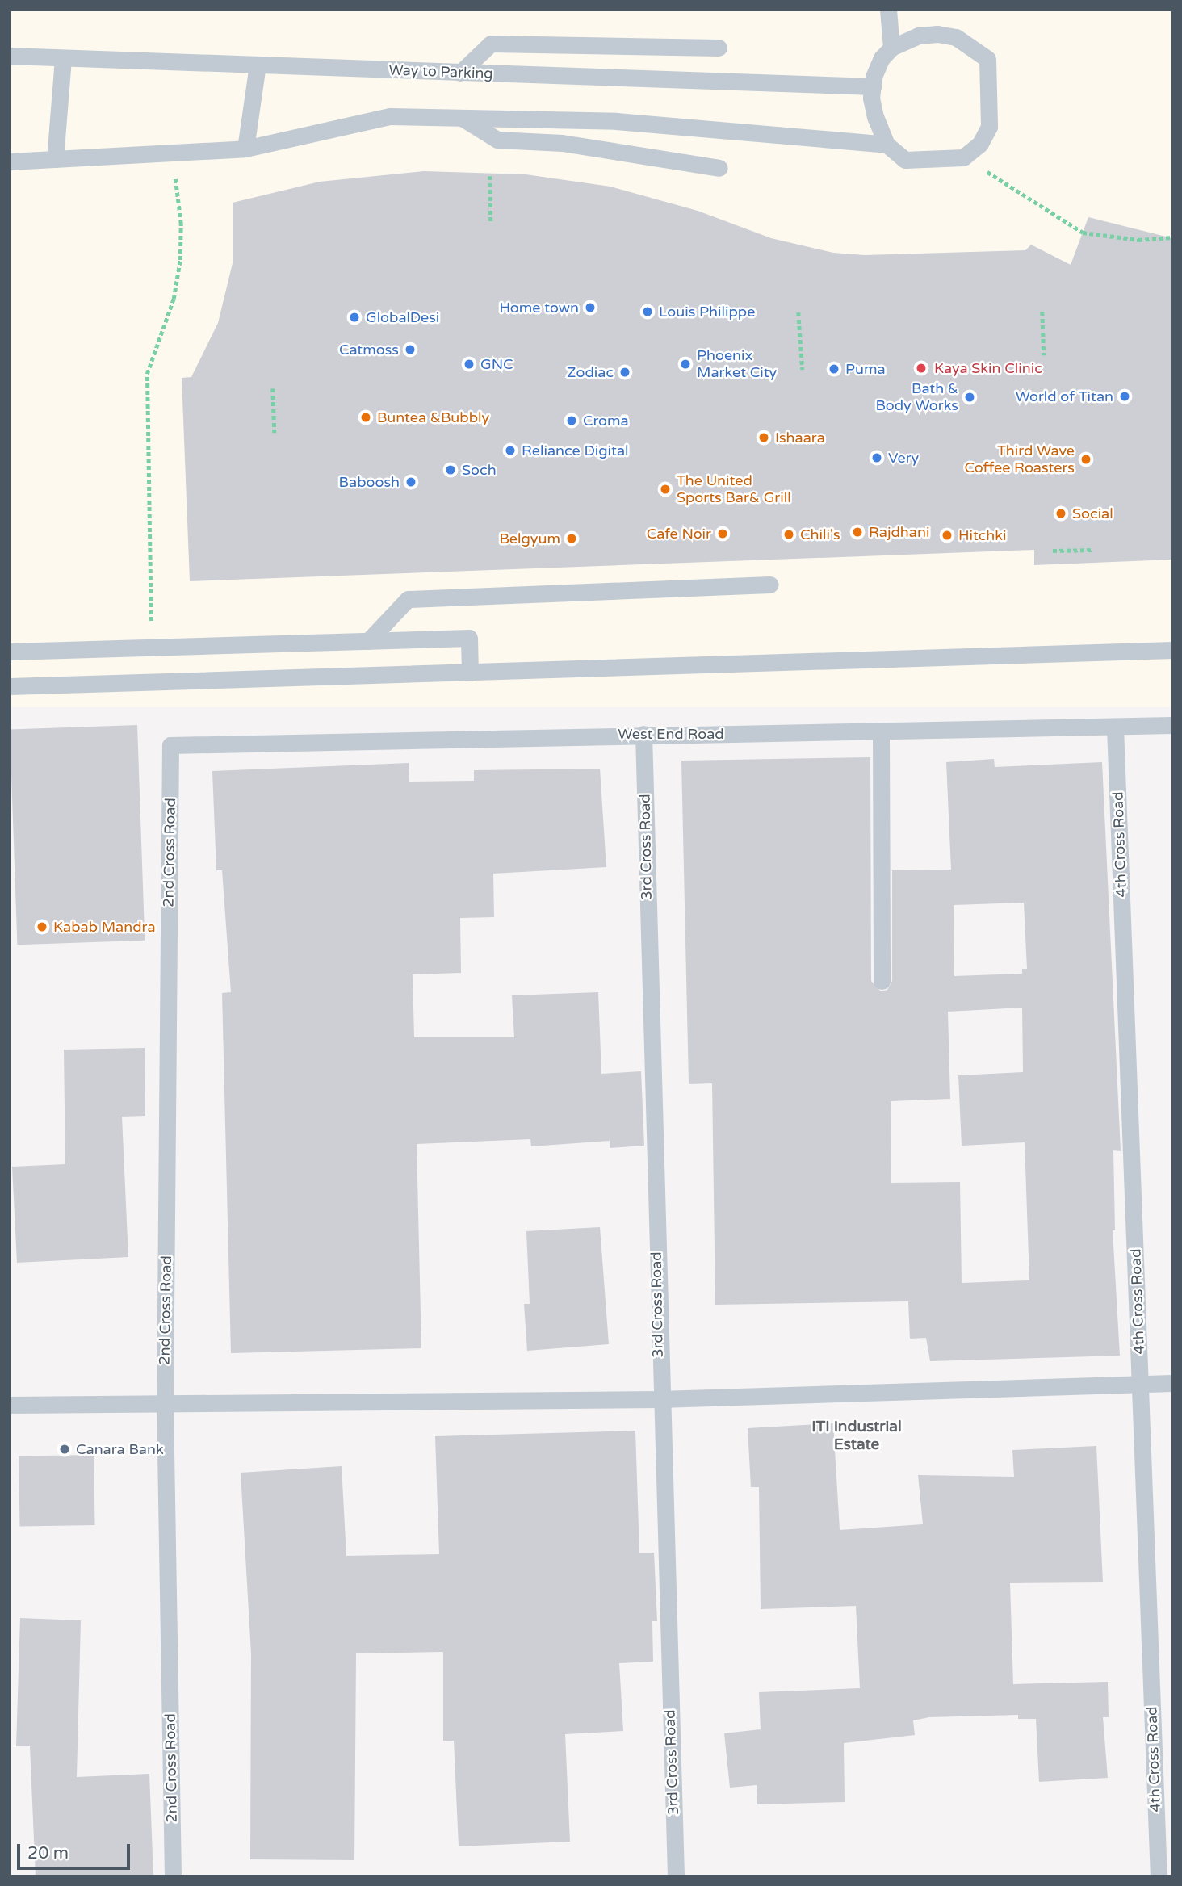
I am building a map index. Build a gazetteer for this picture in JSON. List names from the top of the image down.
{
  "streets": {
    "lane": [
      "Way to Parking",
      "West End Road",
      "4th Cross Road",
      "3rd Cross Road",
      "2nd Cross Road"
    ]
  },
  "crossings": [
    ["West End Road", "4th Cross Road"],
    ["West End Road", "3rd Cross Road"],
    ["West End Road", "2nd Cross Road"]
  ],
  "districts": ["ITI Industrial Estate"],
  "places": [
    "Home town",
    "Louis Philippe",
    "GlobalDesi",
    "Catmoss",
    "GNC",
    "Phoenix Market City",
    "Kaya Skin Clinic",
    "Puma",
    "Zodiac",
    "World of Titan",
    "Bath & Body Works",
    "Buntea &Bubbly",
    "Cromā",
    "Ishaara",
    "Reliance Digital",
    "Very",
    "Third Wave Coffee Roasters",
    "Soch",
    "Baboosh",
    "The United Sports Bar& Grill",
    "Social",
    "Rajdhani",
    "Cafe Noir",
    "Chili's",
    "Hitchki",
    "Belgyum",
    "Kabab Mandra",
    "Canara Bank"
  ],
  "scale_bar": "20 m"
}
